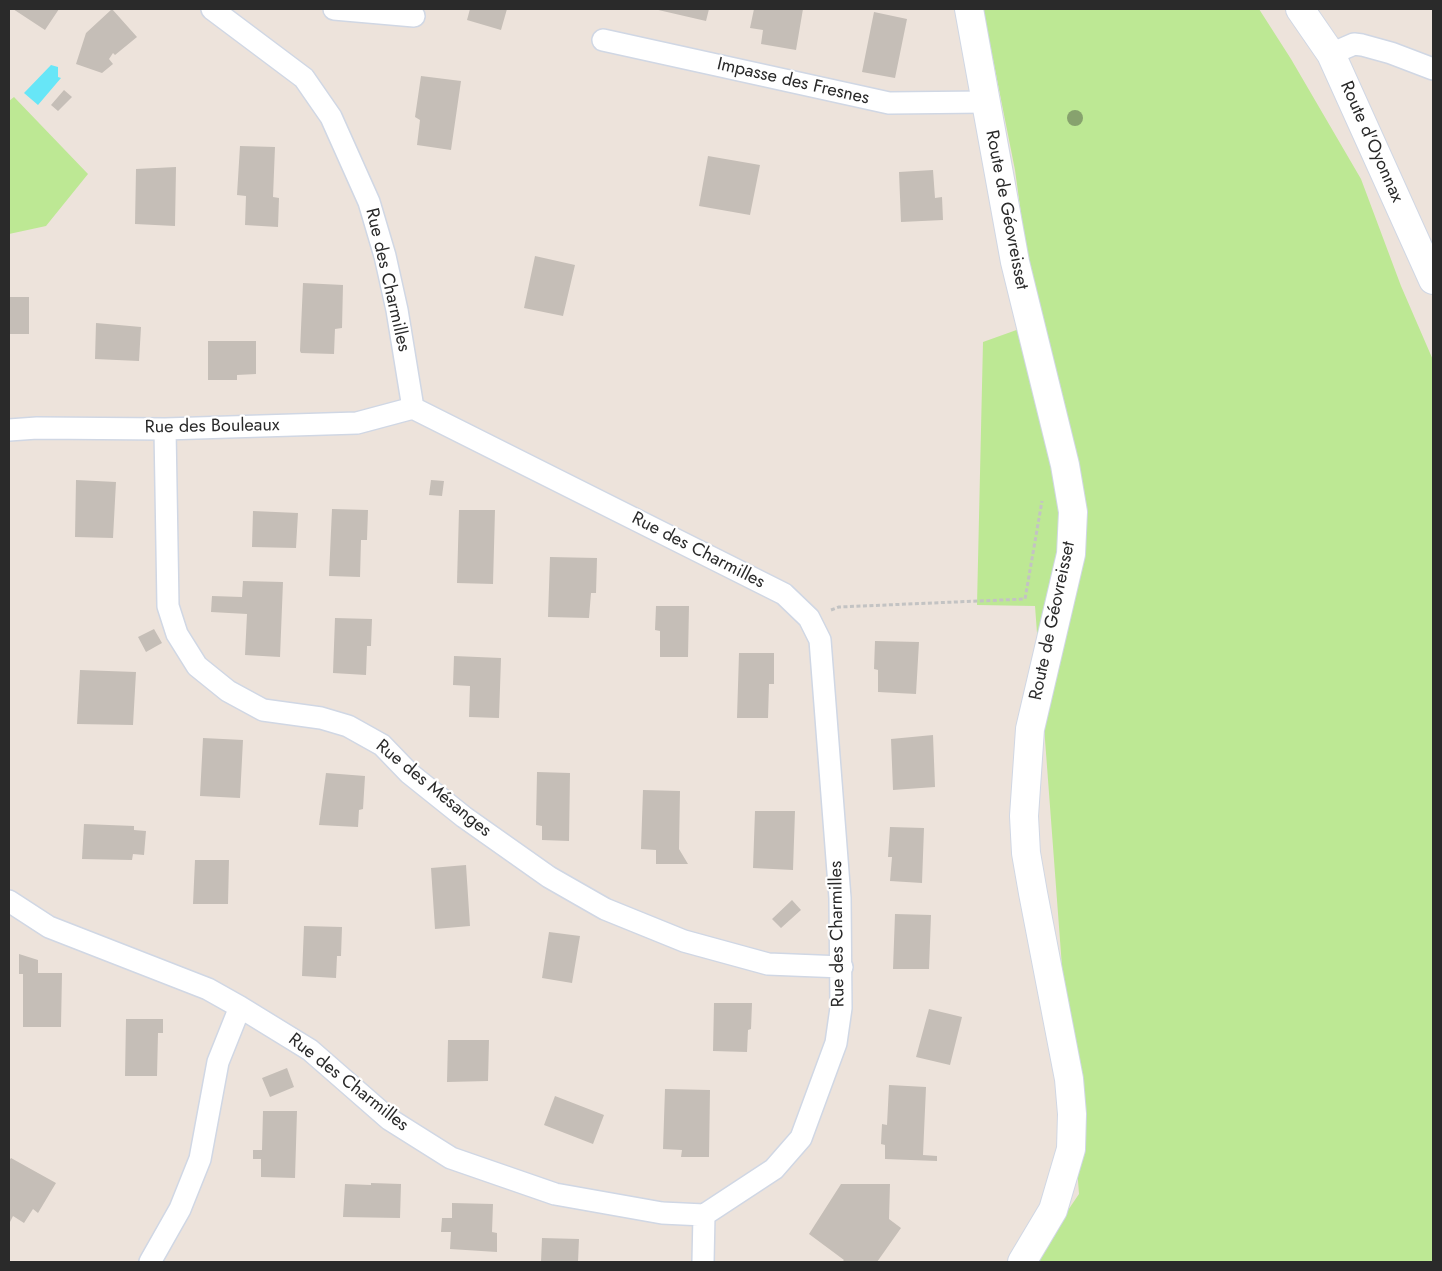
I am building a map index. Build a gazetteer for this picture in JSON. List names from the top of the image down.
{
  "streets": {
    "street": [
      "Impasse des Fresnes",
      "Route d'Oyonnax",
      "Route de Géovreisset",
      "Rue des Charmilles",
      "Rue des Bouleaux",
      "Rue des Mésanges"
    ]
  },
  "crossings": [
    ["Impasse des Fresnes", "Route de Géovreisset"],
    ["Rue des Charmilles", "Rue des Bouleaux"],
    ["Rue des Charmilles", "Rue des Mésanges"],
    ["Rue des Bouleaux", "Rue des Mésanges"]
  ]
}
